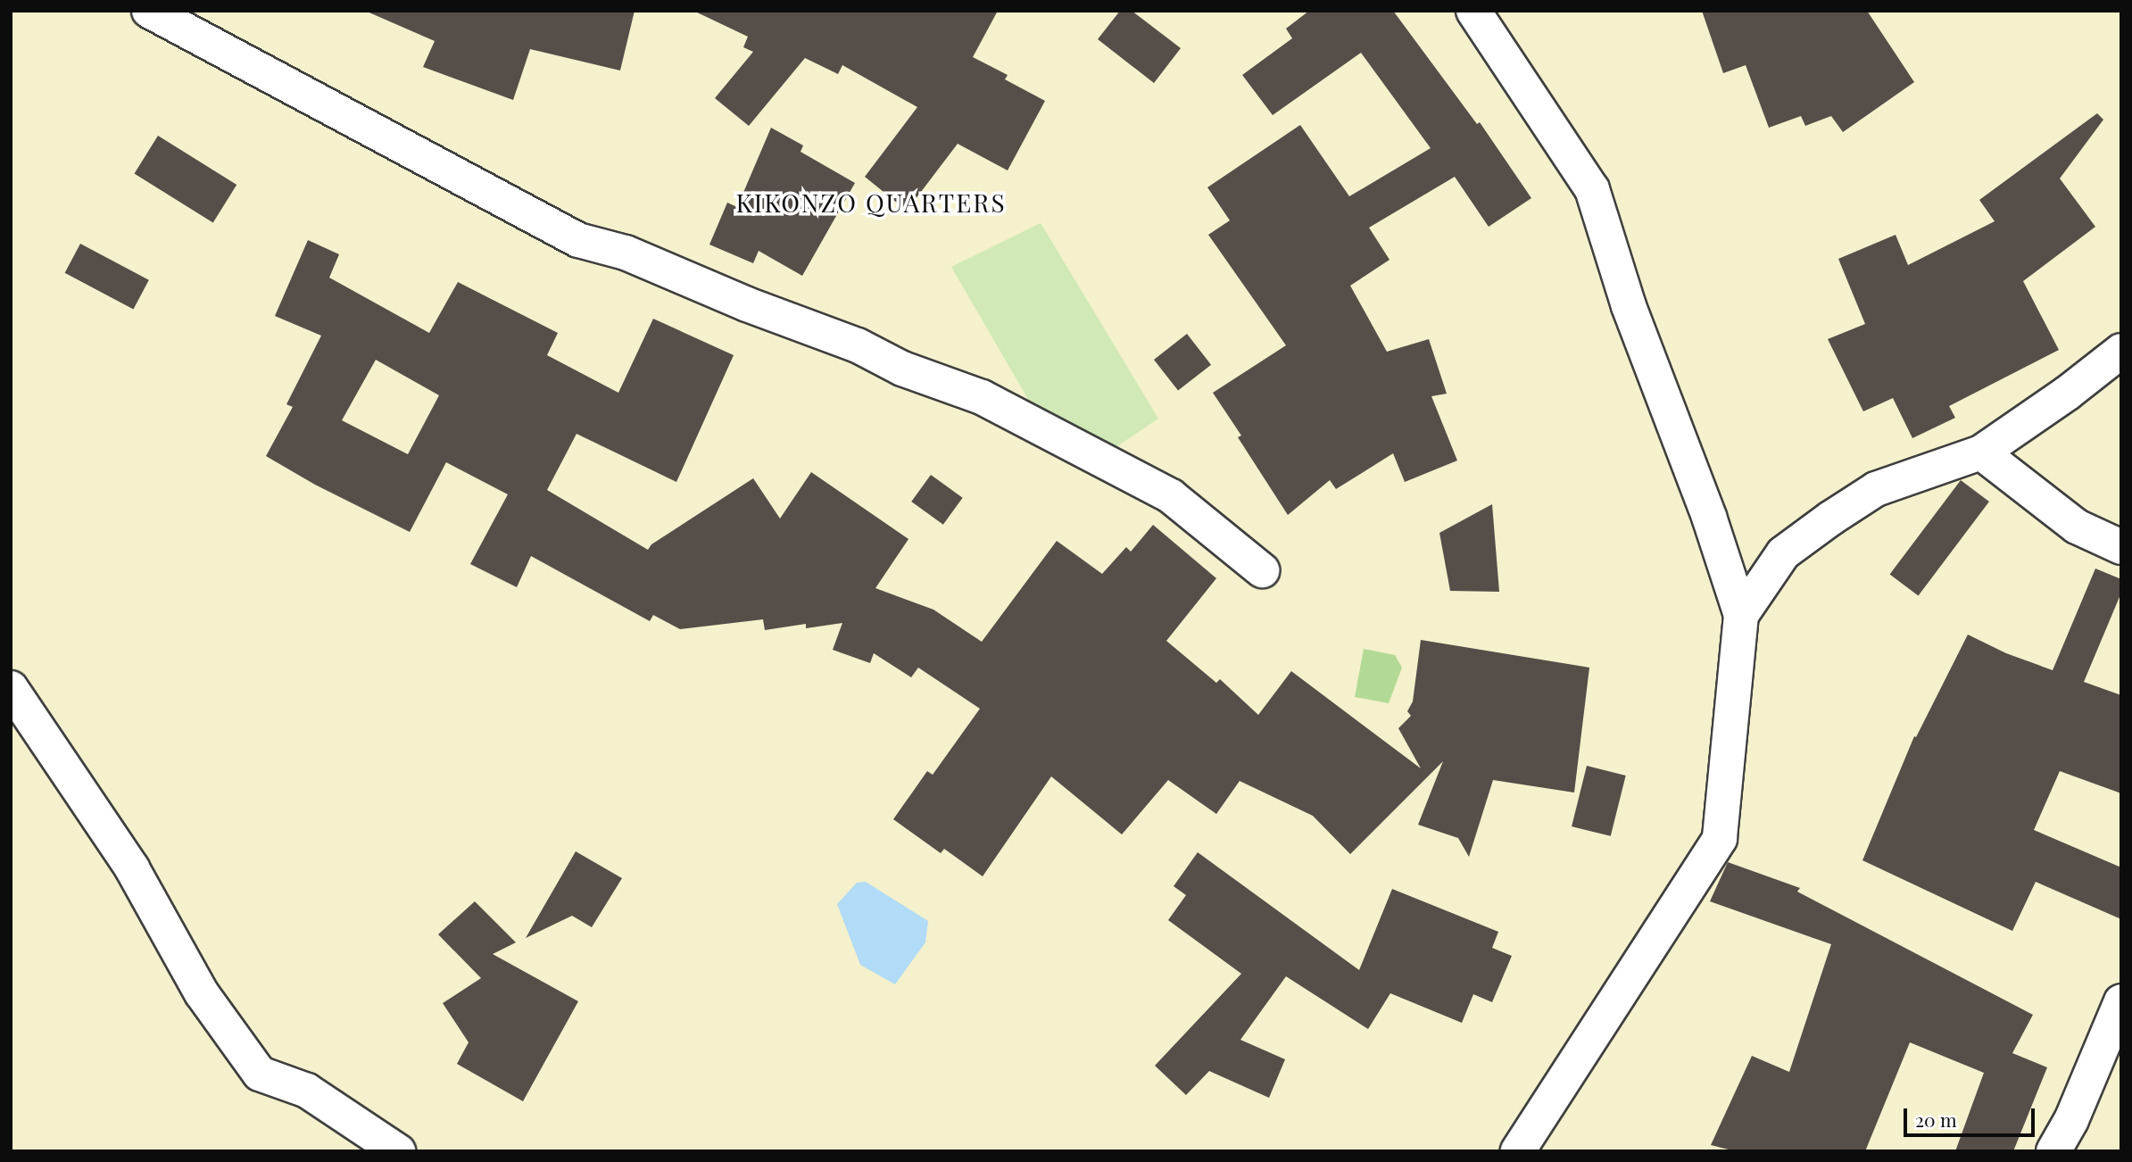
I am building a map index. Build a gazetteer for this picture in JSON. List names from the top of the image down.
{
  "districts": ["KIKONZO QUARTERS"],
  "scale_bar": "20 m"
}
